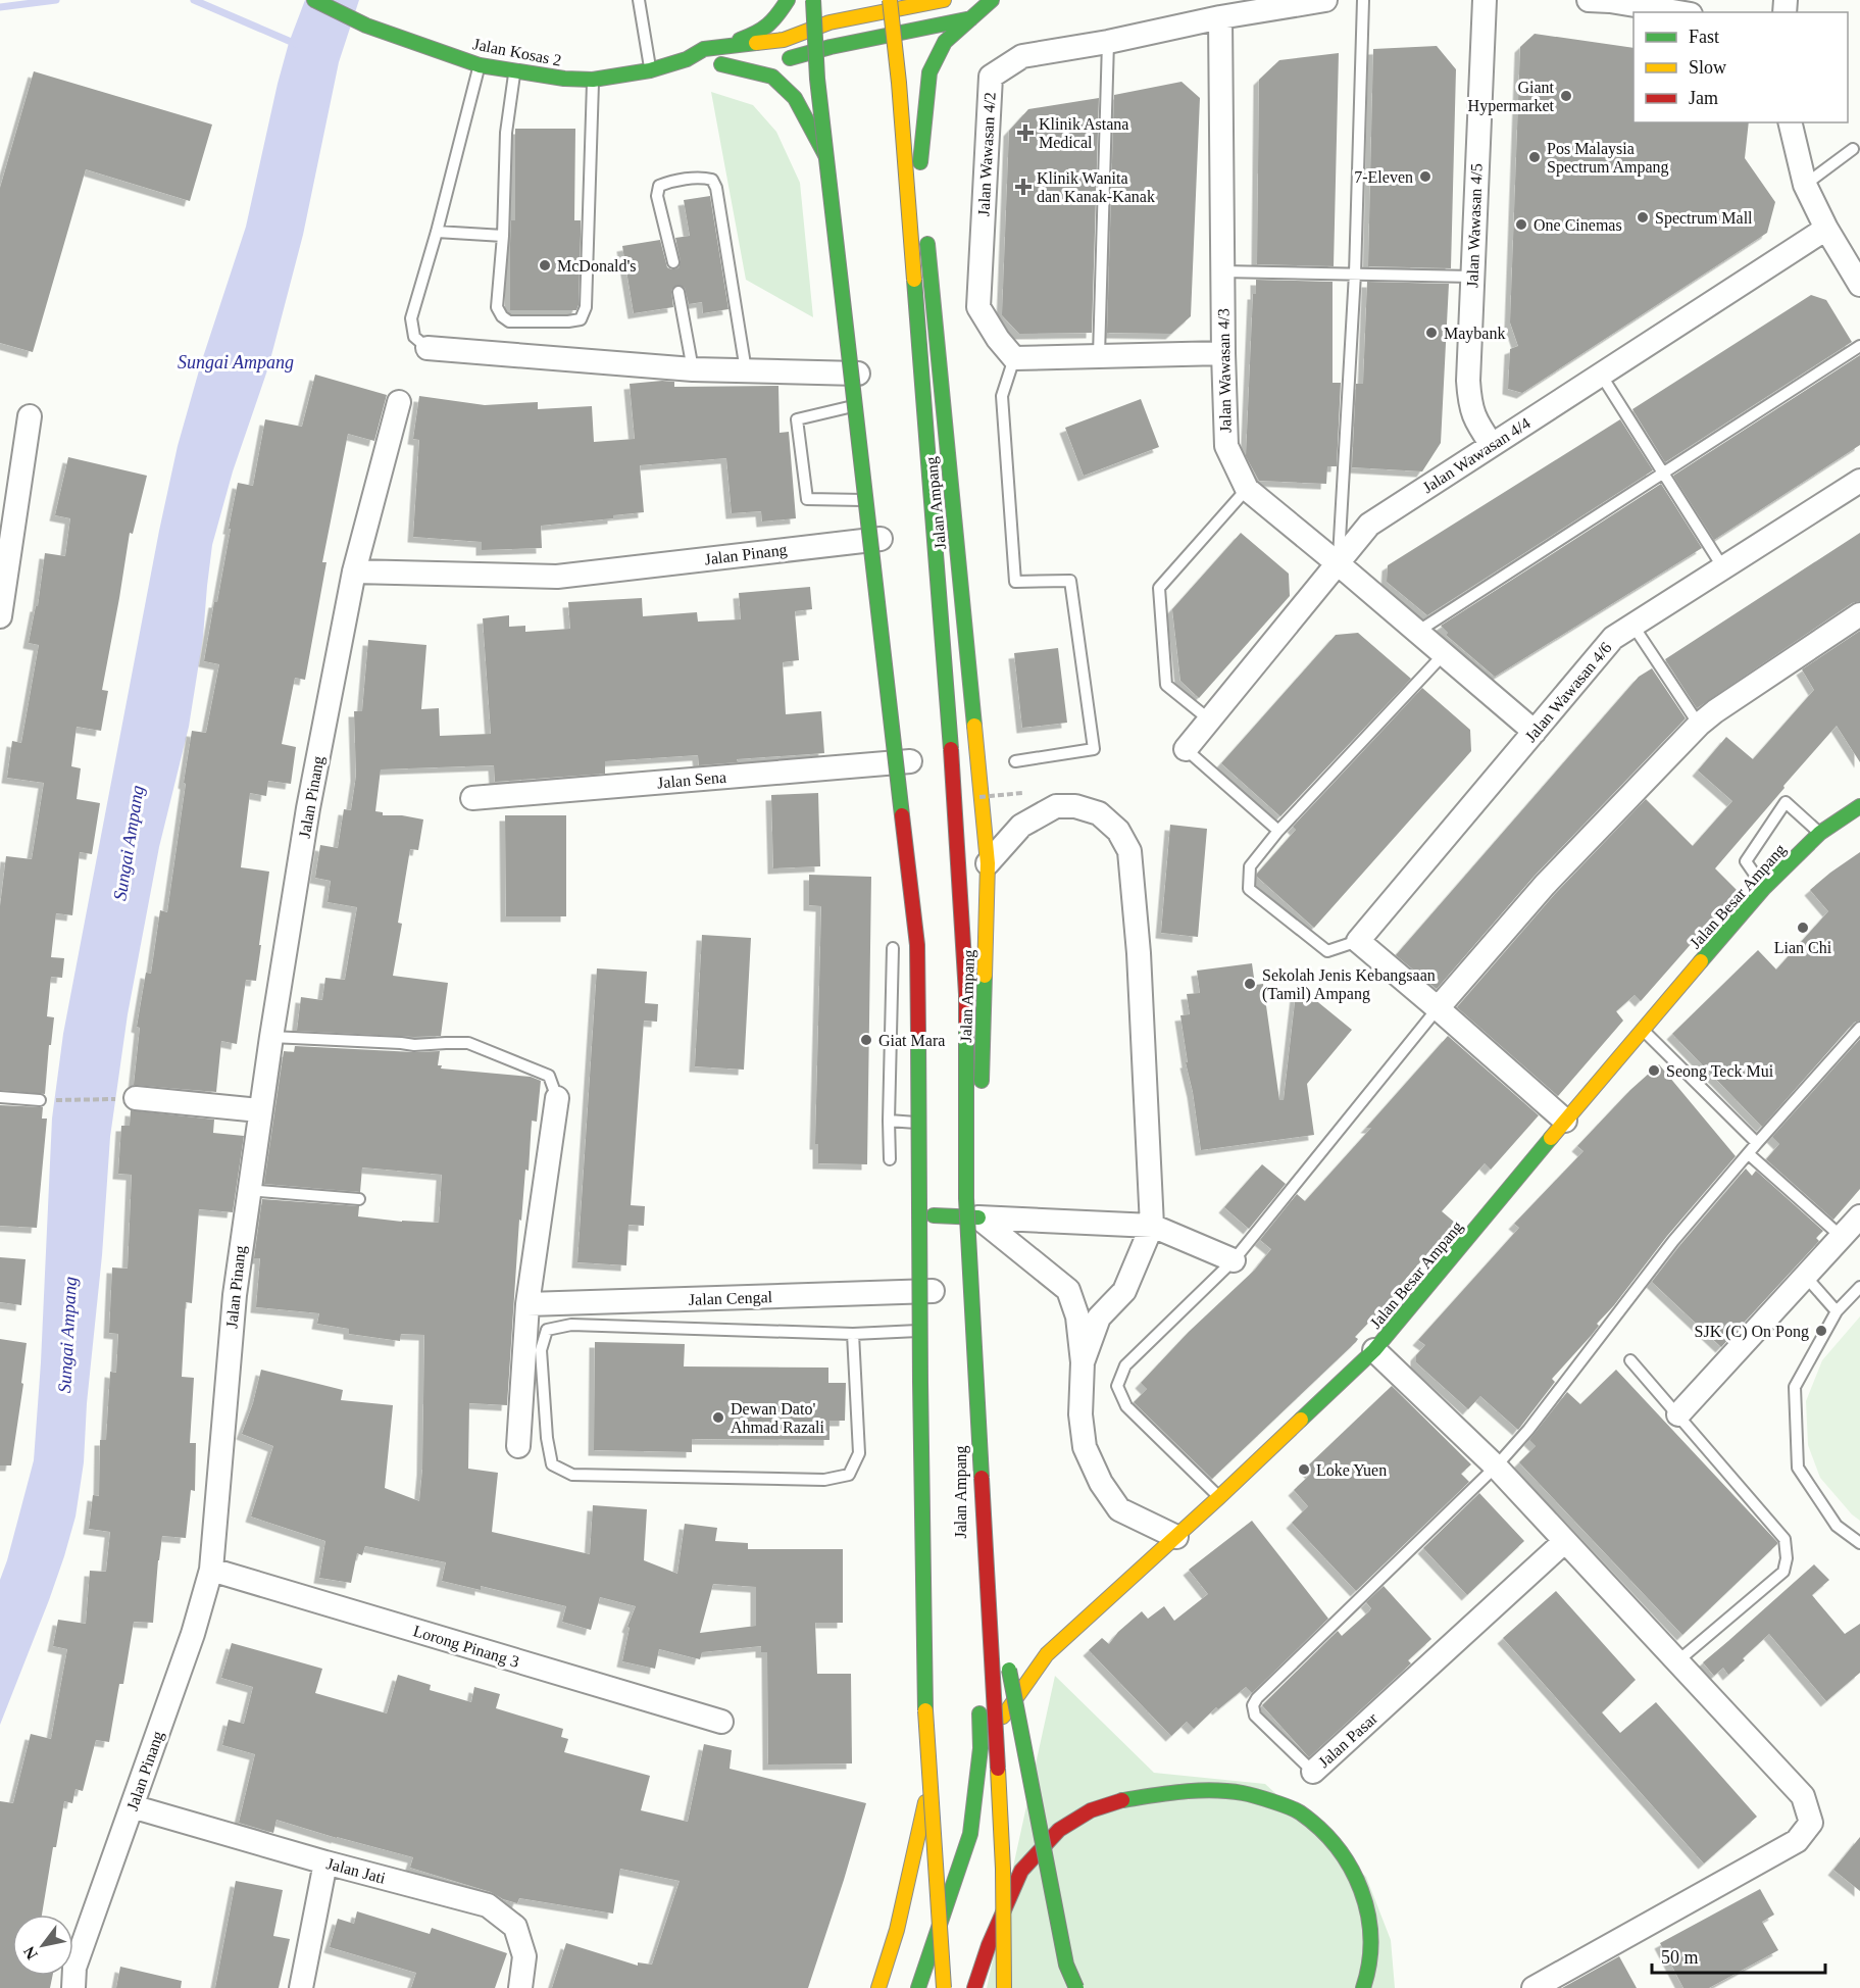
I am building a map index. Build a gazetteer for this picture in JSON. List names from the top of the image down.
{
  "streets": {
    "main road": ["Jalan Kosas 2", "Jalan Ampang", "Jalan Besar Ampang"],
    "street": [
      "Jalan Wawasan 4/2",
      "Jalan Wawasan 4/5",
      "Jalan Wawasan 4/3",
      "Jalan Wawasan 4/4",
      "Jalan Pinang",
      "Jalan Wawasan 4/6",
      "Jalan Sena",
      "Jalan Cengal",
      "Lorong Pinang 3",
      "Jalan Pasar",
      "Jalan Jati"
    ]
  },
  "crossings": [
    ["Jalan Wawasan 4/2", "Jalan Wawasan 4/3"],
    ["Jalan Wawasan 4/5", "Jalan Wawasan 4/4"],
    ["Jalan Wawasan 4/3", "Jalan Wawasan 4/4"],
    ["Jalan Wawasan 4/3", "Jalan Wawasan 4/6"],
    ["Jalan Pinang", "Lorong Pinang 3"],
    ["Jalan Pinang", "Jalan Jati"]
  ],
  "water": ["Sungai Ampang"],
  "places": {
    "other": [
      "Giant Hypermarket",
      "Pos Malaysia Spectrum Ampang",
      "7-Eleven",
      "Spectrum Mall",
      "One Cinemas",
      "McDonald's",
      "Maybank",
      "Lian Chi",
      "Sekolah Jenis Kebangsaan (Tamil) Ampang",
      "Giat Mara",
      "Seong Teck Mui",
      "SJK (C) On Pong",
      "Dewan Dato' Ahmad Razali",
      "Loke Yuen"
    ],
    "health": ["Klinik Astana Medical", "Klinik Wanita dan Kanak-Kanak"]
  },
  "legend": ["Fast", "Slow", "Jam"],
  "scale_bar": "50 m",
  "north": "bottom left"
}
